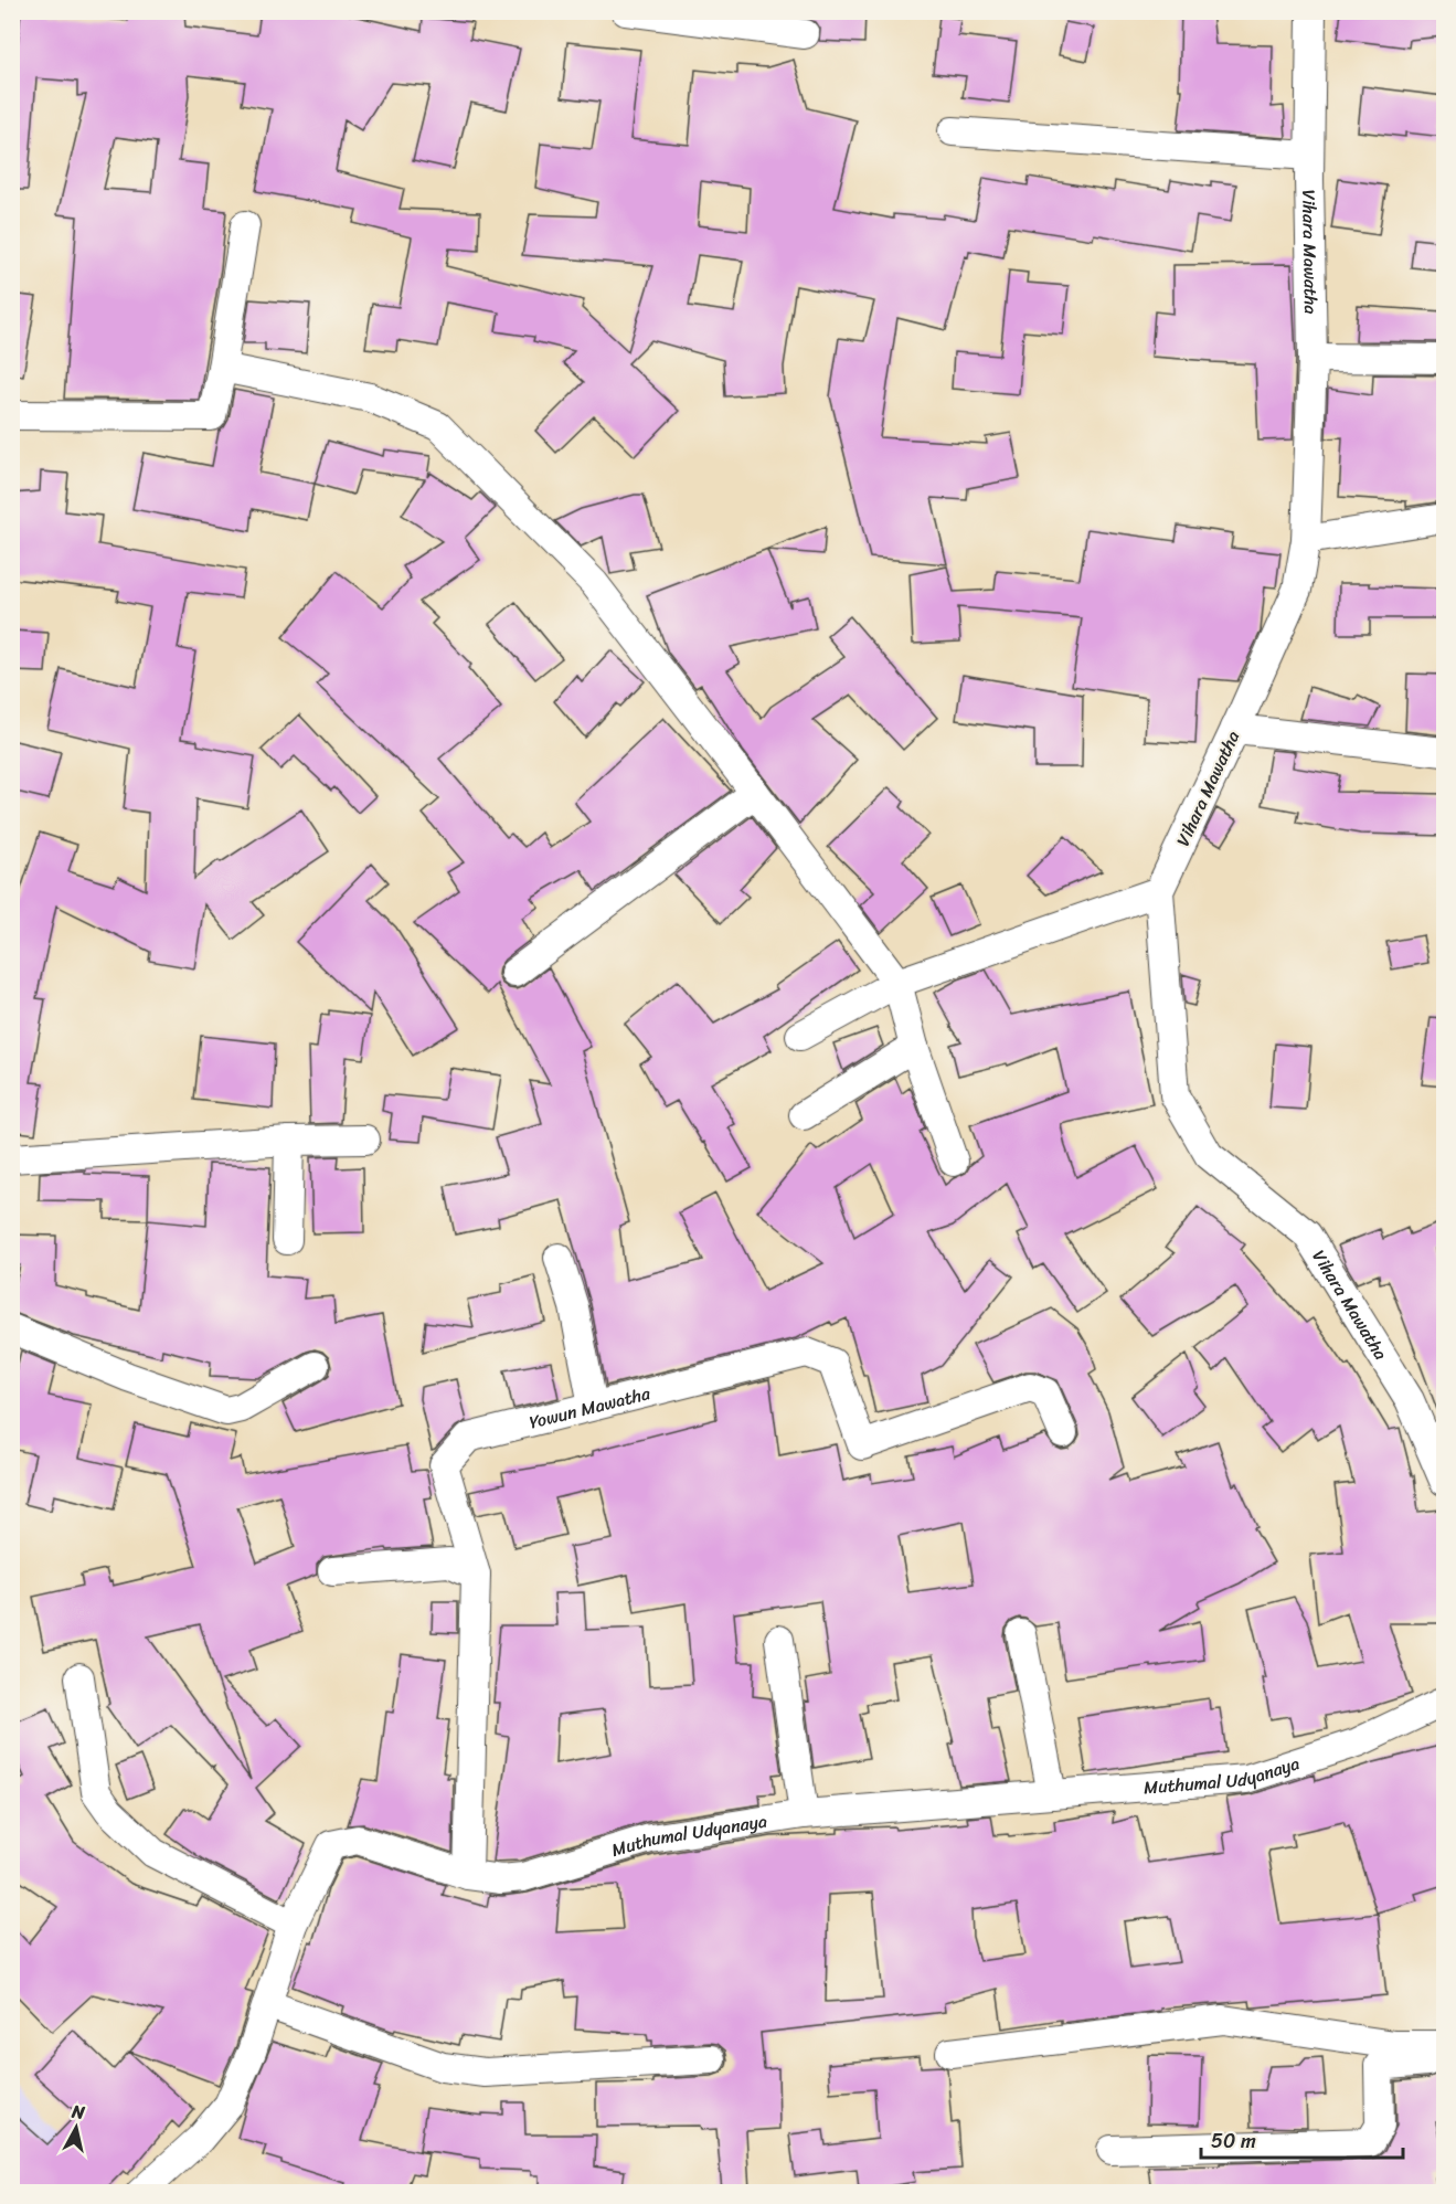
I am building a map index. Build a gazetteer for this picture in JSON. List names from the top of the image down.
{
  "streets": {
    "street": ["Vihara Mawatha", "Yowun Mawatha", "Muthumal Udyanaya"]
  },
  "crossings": [
    ["Yowun Mawatha", "Muthumal Udyanaya"]
  ],
  "scale_bar": "50 m",
  "north": "top"
}
